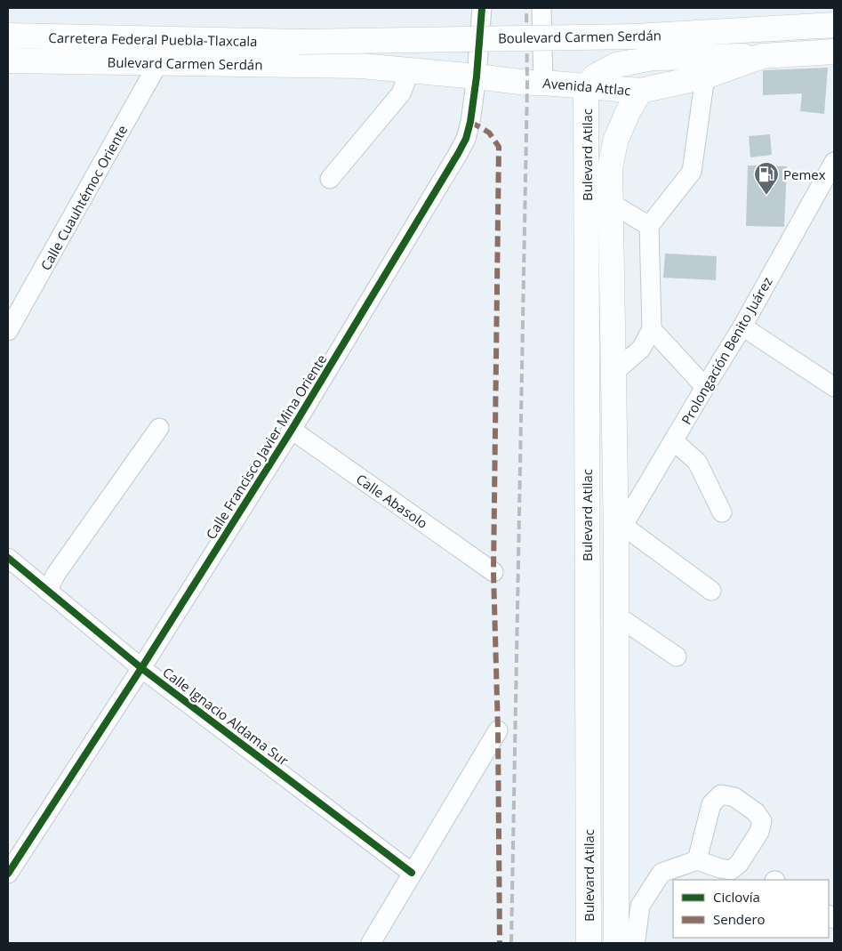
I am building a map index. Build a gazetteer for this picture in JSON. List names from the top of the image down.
{
  "streets": {
    "main road": [
      "Boulevard Carmen Serdán",
      "Carretera Federal Puebla-Tlaxcala",
      "Bulevard Carmen Serdán",
      "Avenida Attlac",
      "Bulevard Atilac"
    ],
    "street": [
      "Calle Cuauhtémoc Oriente",
      "Prolongación Benito Juárez",
      "Calle Francisco Javier Mina Oriente",
      "Calle Abasolo",
      "Calle Ignacio Aldama Sur"
    ]
  },
  "crossings": [
    ["Boulevard Carmen Serdán", "Carretera Federal Puebla-Tlaxcala"],
    ["Bulevard Carmen Serdán", "Avenida Attlac"],
    ["Bulevard Carmen Serdán", "Calle Cuauhtémoc Oriente"],
    ["Avenida Attlac", "Bulevard Atilac"],
    ["Avenida Attlac", "Calle Francisco Javier Mina Oriente"],
    ["Bulevard Atilac", "Prolongación Benito Juárez"],
    ["Calle Francisco Javier Mina Oriente", "Calle Abasolo"],
    ["Calle Francisco Javier Mina Oriente", "Calle Ignacio Aldama Sur"]
  ],
  "places": {
    "fuel station": ["Pemex"]
  },
  "legend": ["Ciclovía", "Sendero"]
}
